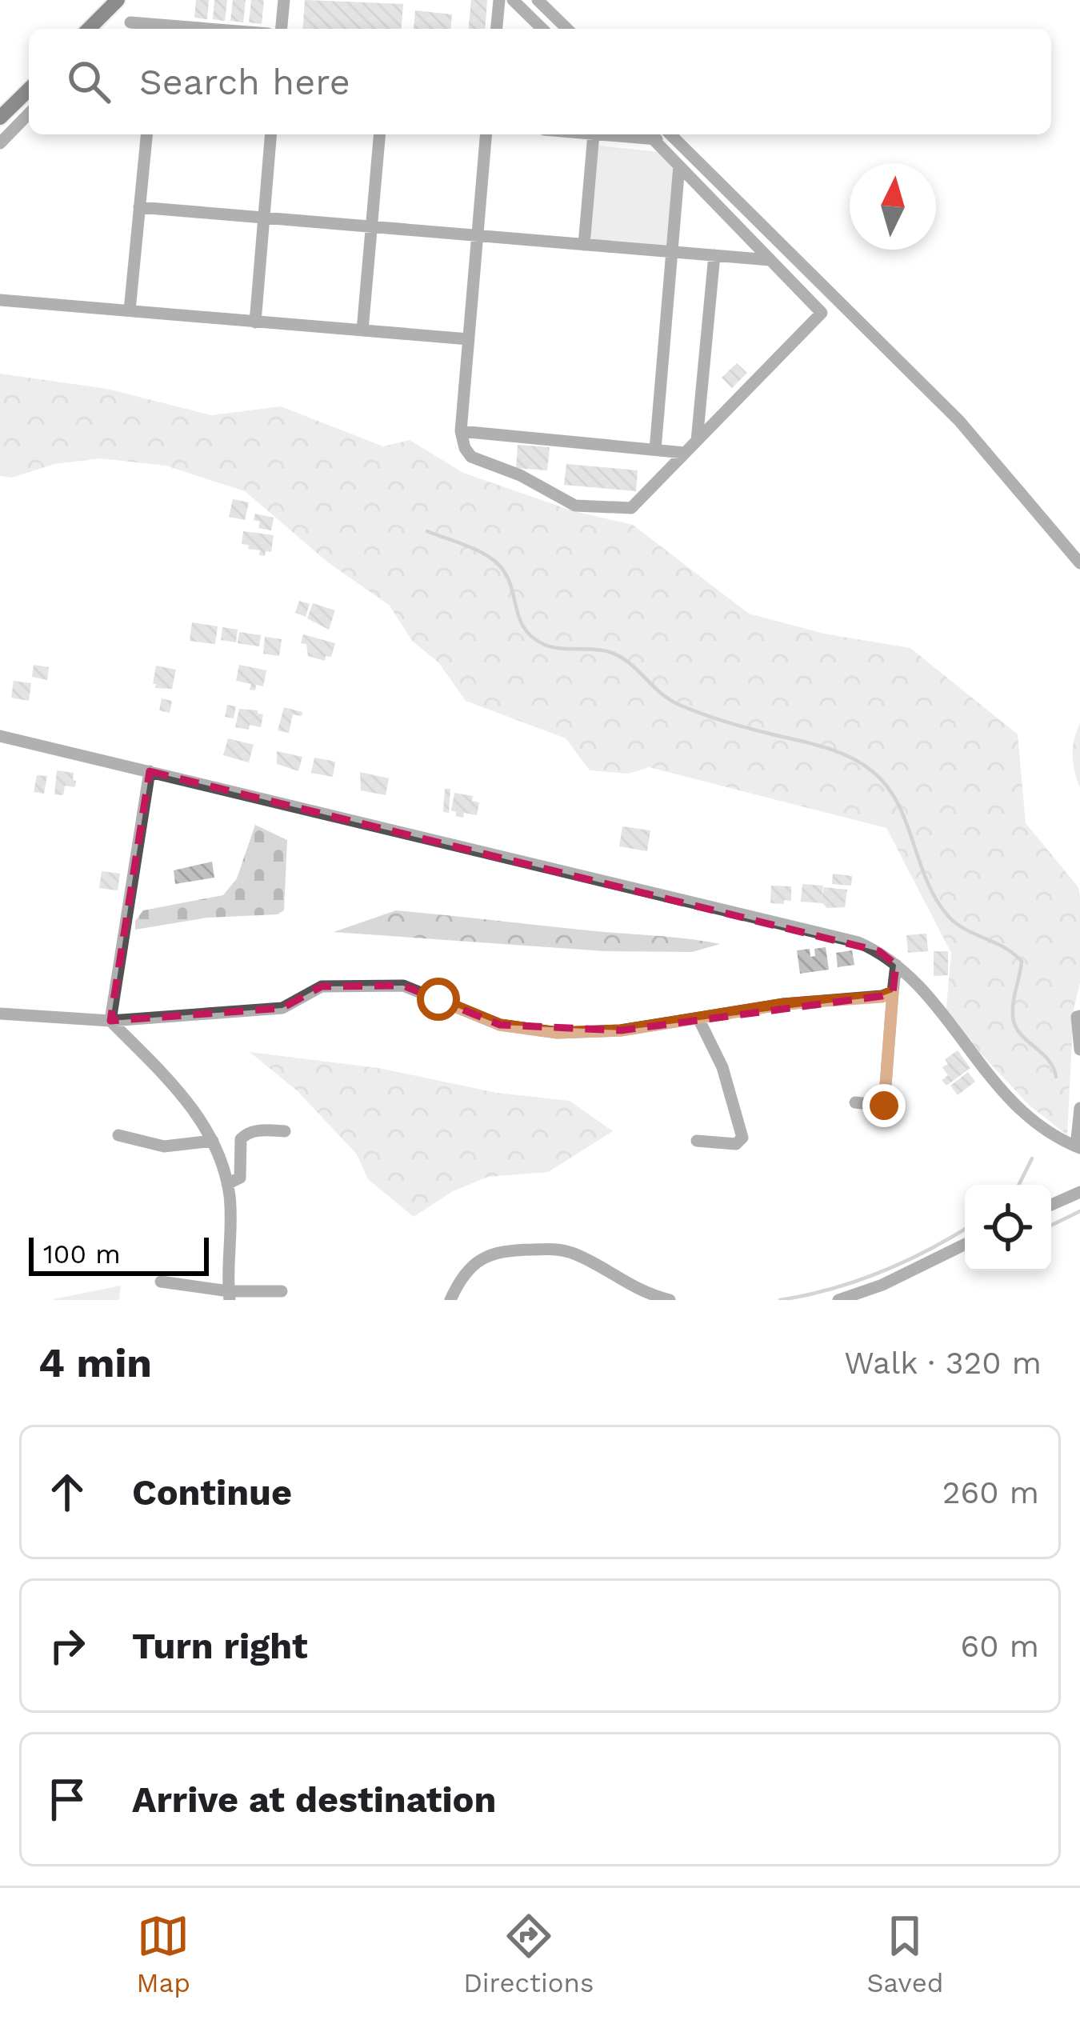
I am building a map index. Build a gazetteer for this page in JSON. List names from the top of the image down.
{
  "scale_bar": "100 m",
  "north": "top",
  "page": {
    "search": "Search here",
    "scale": "100 m",
    "heading": ["4 min", "Walk · 320 m"],
    "list": [
      ["Continue", "260 m"],
      ["Turn right", "60 m"],
      "Arrive at destination"
    ],
    "nav": ["Map", "Directions", "Saved"]
  }
}
